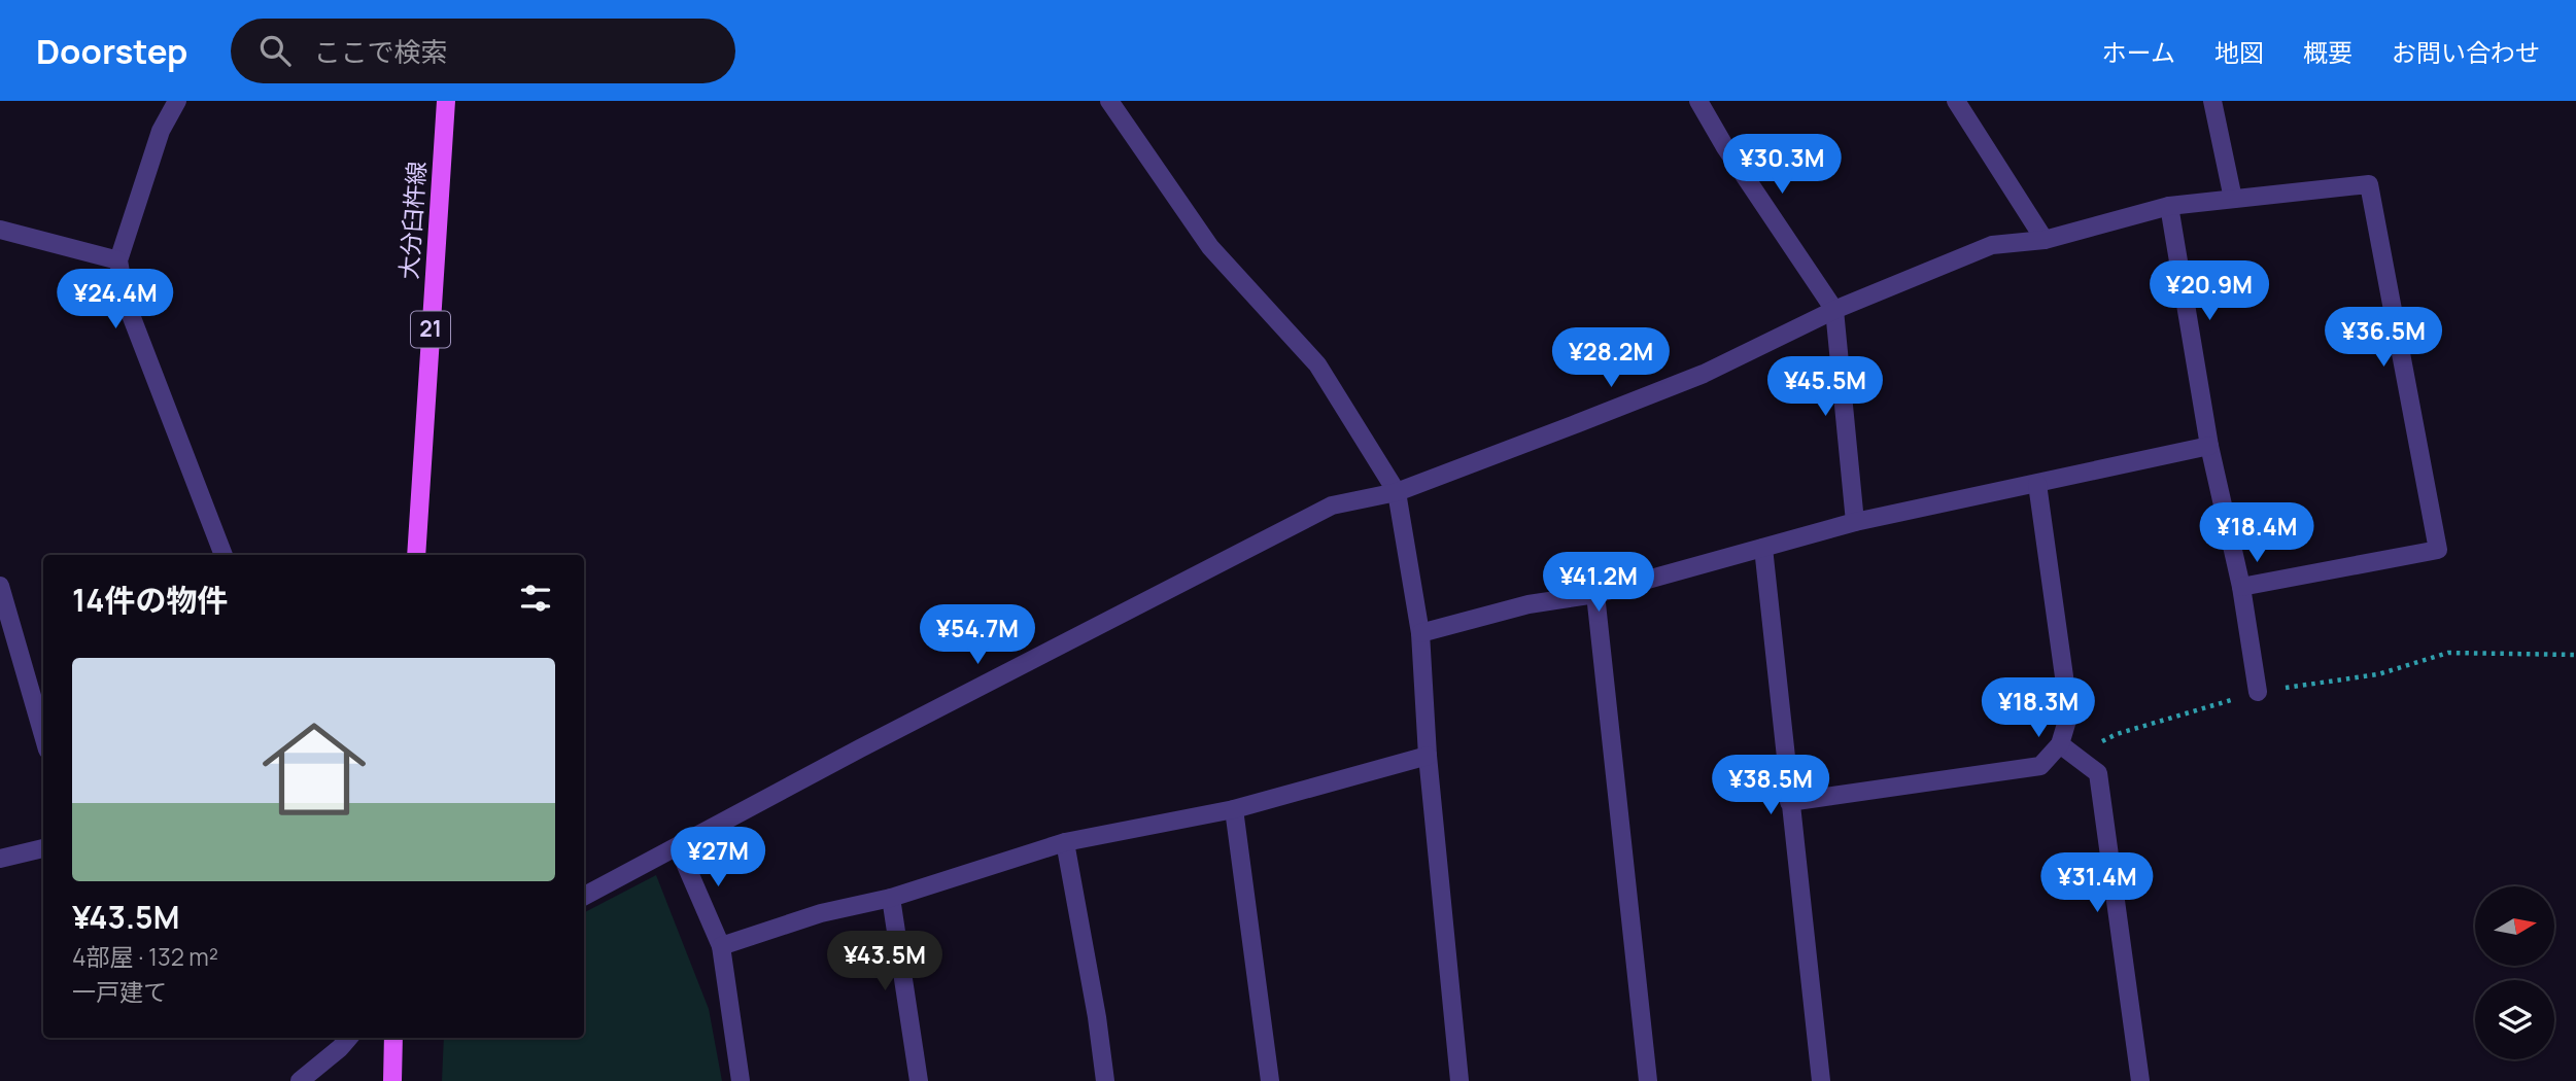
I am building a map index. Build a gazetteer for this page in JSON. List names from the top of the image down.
{
  "streets": {
    "main road": ["大分臼杵線", "21"]
  },
  "north": "right",
  "page": {
    "header": "Doorstep",
    "search": "ここで検索",
    "nav": [
      "ホーム",
      "地図",
      "概要",
      "お問い合わせ"
    ],
    "price": [
      "¥30.3M",
      "¥20.9M",
      "¥24.4M",
      "¥36.5M",
      "¥28.2M",
      "¥45.5M",
      "¥18.4M",
      "¥41.2M",
      "¥54.7M",
      "¥18.3M",
      "¥38.5M",
      "¥27M",
      "¥31.4M",
      "¥43.5M"
    ],
    "heading": "14件の物件",
    "list": [
      {
        "name": "¥43.5M",
        "note": "4部屋 · 132 m² · 一戸建て"
      }
    ]
  }
}
